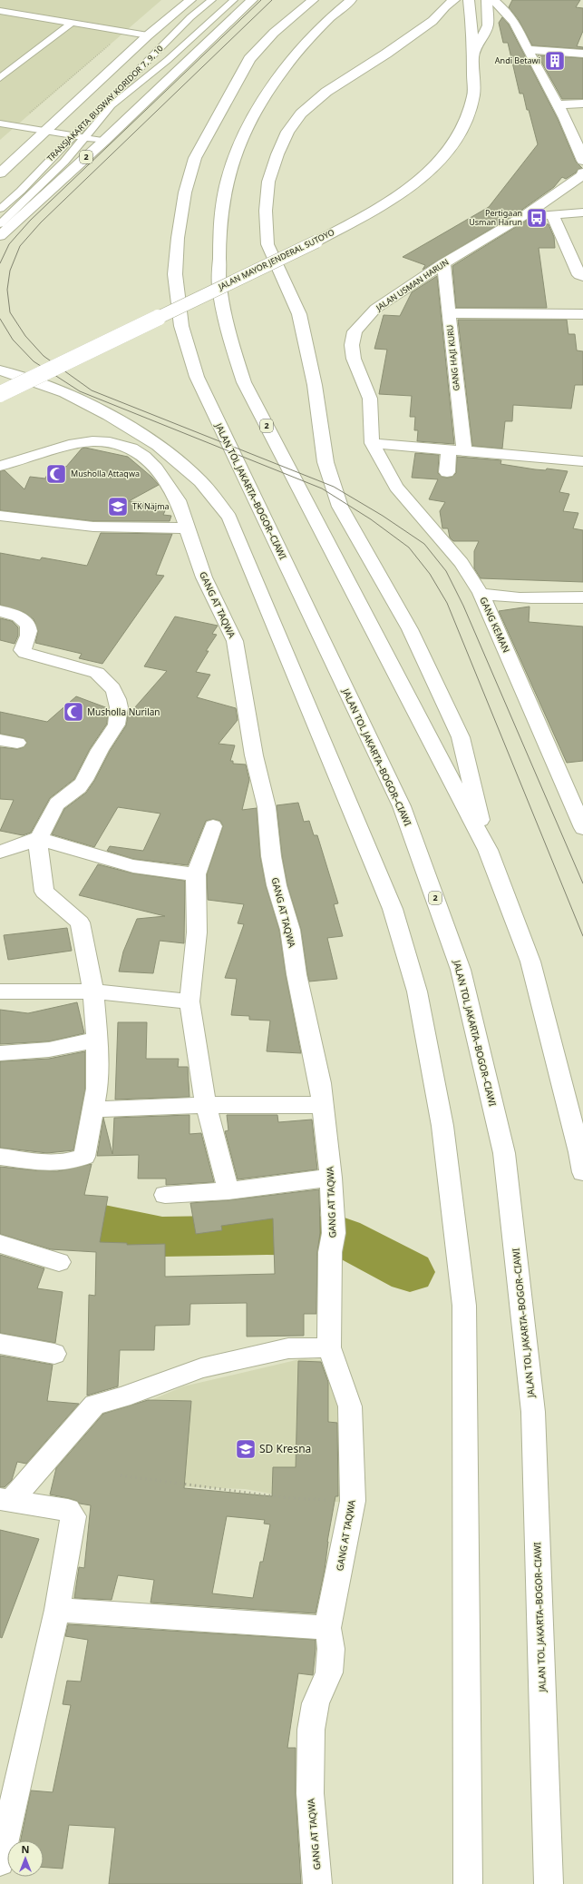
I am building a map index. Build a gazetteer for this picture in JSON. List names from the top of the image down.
{
  "streets": {
    "main road": [
      "2",
      "JALAN MAYOR JENDERAL SUTOYO",
      "JALAN USMAN HARUN",
      "GANG HAJI KURU",
      "JALAN TOL JAKARTA–BOGOR–CIAWI",
      "GANG AT TAQWA",
      "GANG KEMAN"
    ],
    "lane": ["TRANSJAKARTA BUSWAY KORIDOR 7, 9, 10"]
  },
  "crossings": [
    ["JALAN USMAN HARUN", "GANG HAJI KURU"],
    ["JALAN USMAN HARUN", "GANG KEMAN"]
  ],
  "places": {
    "building": ["Andi Betawi"],
    "bus stop": ["Pertigaan Usman Harun"],
    "mosque": ["Musholla Attaqwa", "Musholla Nurilan"],
    "school or university": ["TK Najma", "SD Kresna"]
  },
  "north": "top"
}
